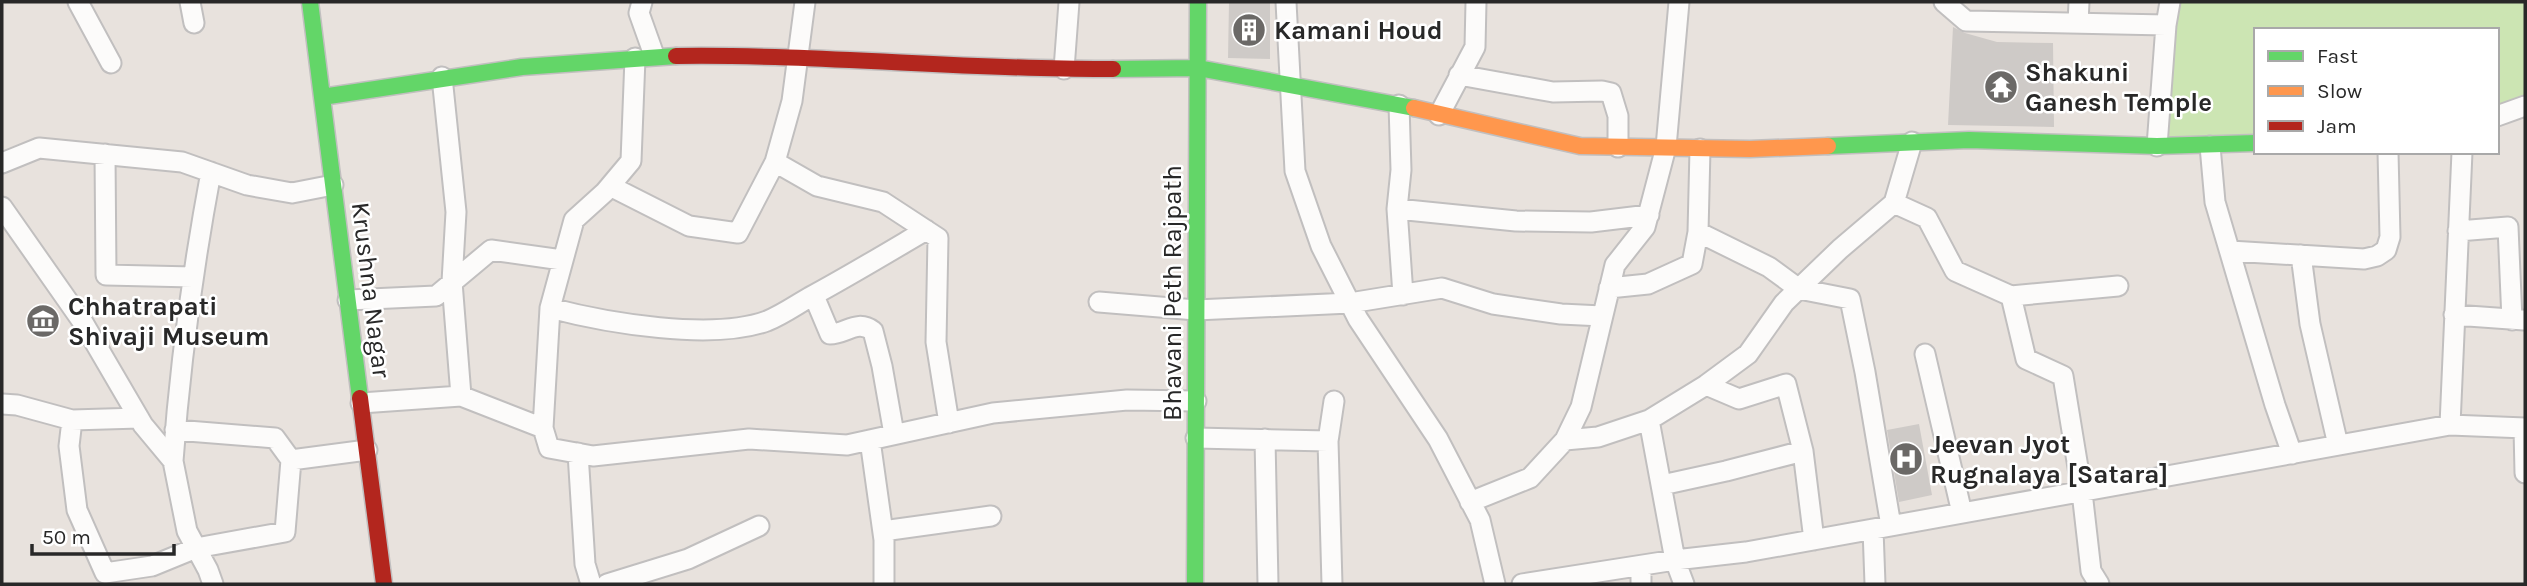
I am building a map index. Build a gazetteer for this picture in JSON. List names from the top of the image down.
{
  "streets": {
    "street": ["Krushna Nagar", "Bhavani Peth Rajpath"]
  },
  "places": {
    "building": ["Kamani Houd"],
    "temple": ["Shakuni Ganesh Temple"],
    "museum": ["Chhatrapati Shivaji Museum"],
    "hospital": ["Jeevan Jyot Rugnalaya [Satara]"]
  },
  "legend": ["Fast", "Slow", "Jam"],
  "scale_bar": "50 m"
}
